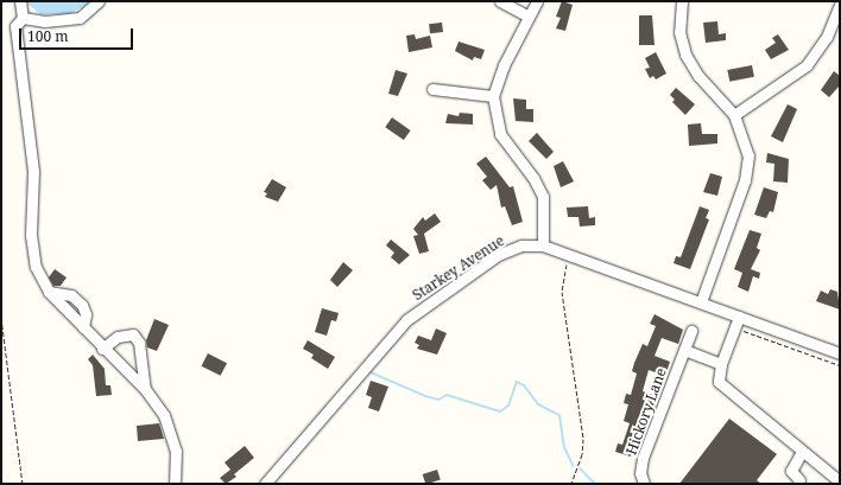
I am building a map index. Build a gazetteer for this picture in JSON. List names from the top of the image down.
{
  "streets": {
    "street": ["Starkey Avenue", "Hickory Lane"]
  },
  "scale_bar": "100 m"
}
